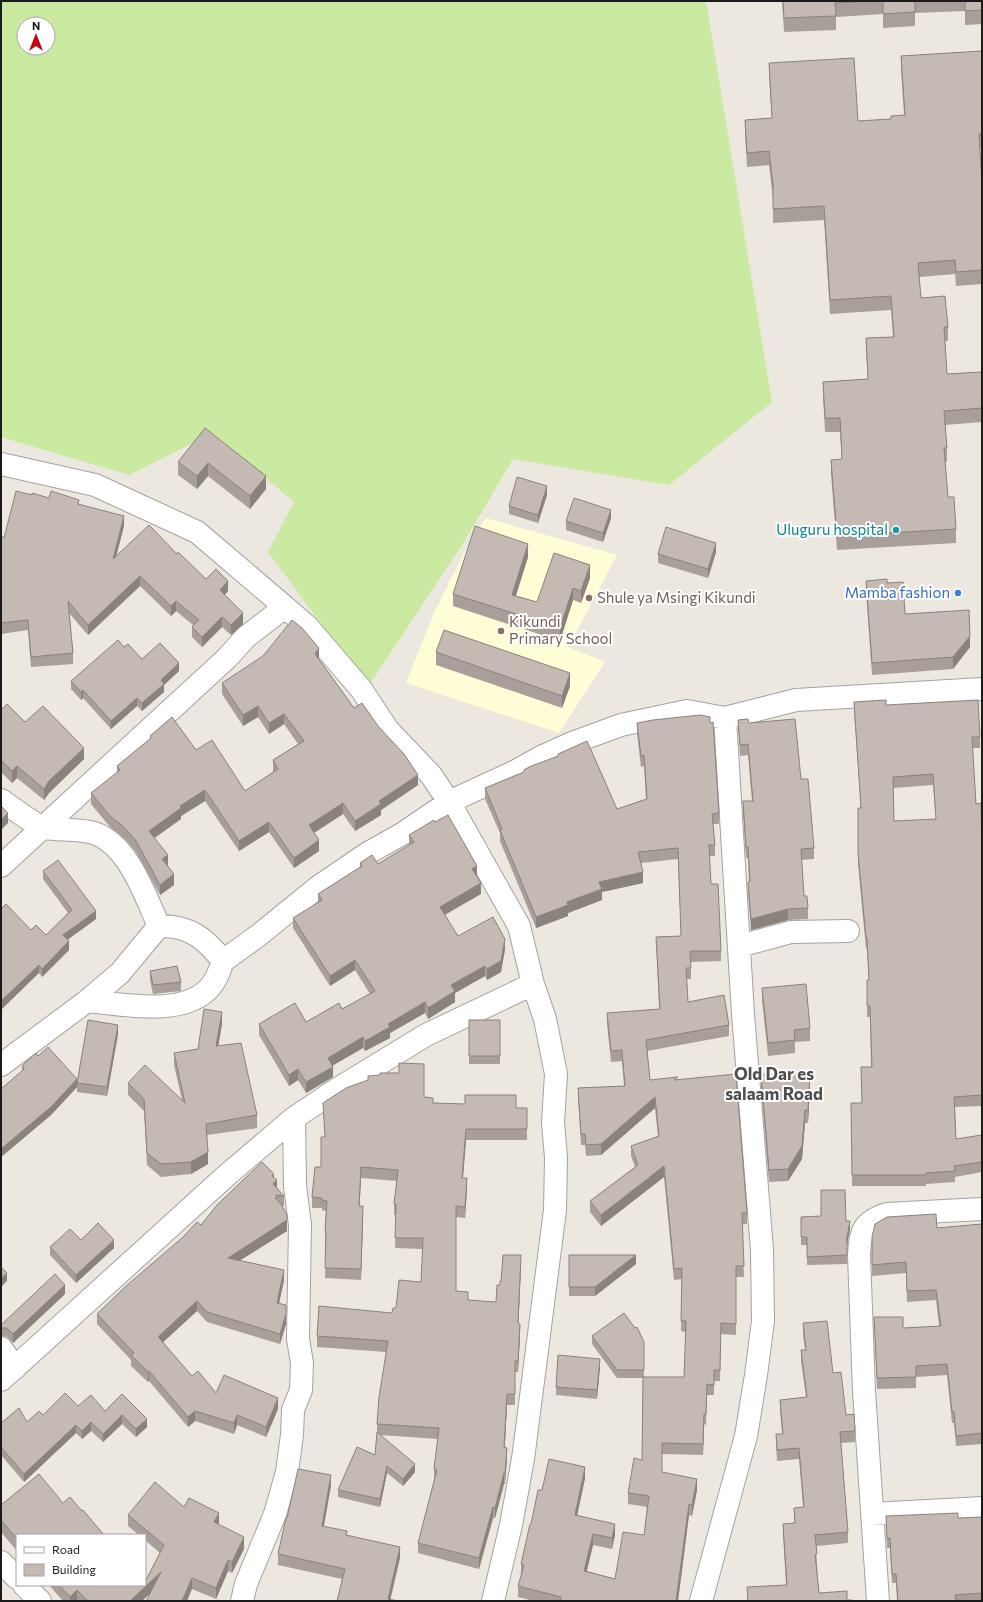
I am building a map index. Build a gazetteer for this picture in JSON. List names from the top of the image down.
{
  "districts": ["Old Dar es salaam Road"],
  "places": [
    "Uluguru hospital",
    "Mamba fashion",
    "Shule ya Msingi Kikundi",
    "Kikundi Primary School"
  ],
  "legend": ["Road", "Building"],
  "north": "top"
}
